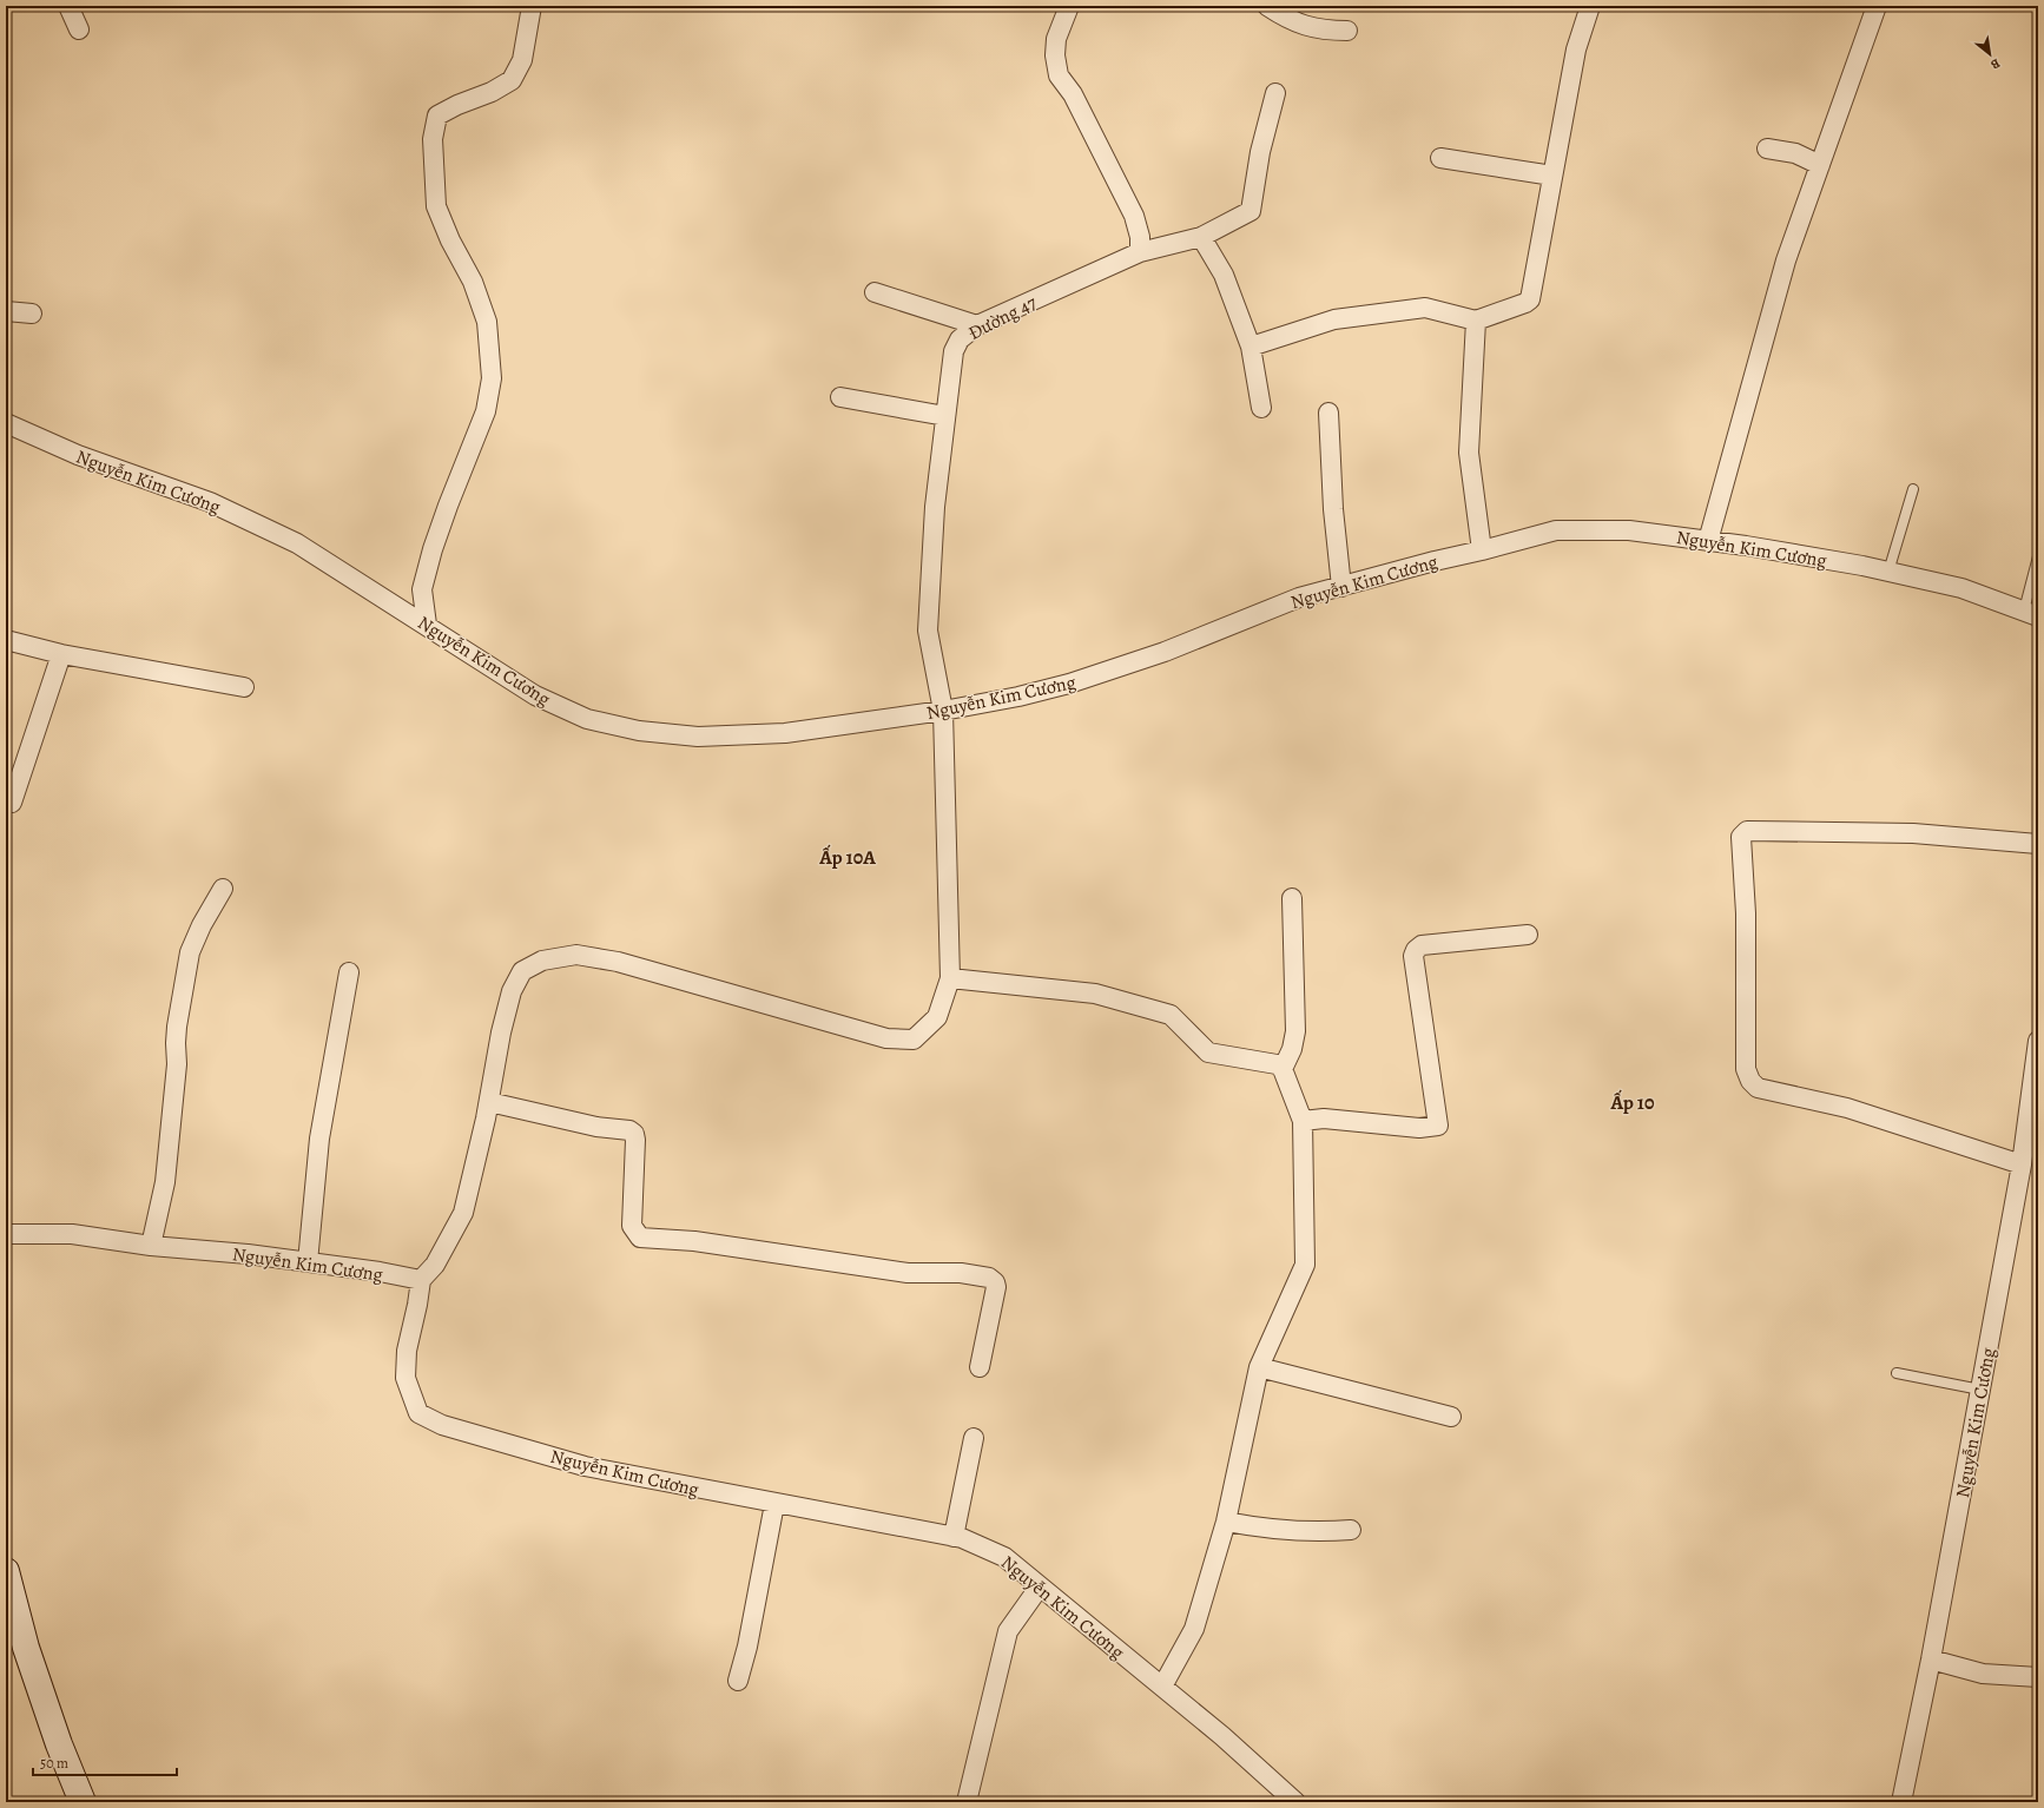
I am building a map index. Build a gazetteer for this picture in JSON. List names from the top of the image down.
{
  "streets": {
    "street": ["Đường 47", "Nguyễn Kim Cương"]
  },
  "crossings": [
    ["Đường 47", "Nguyễn Kim Cương"]
  ],
  "districts": ["Ấp 10A", "Ấp 10"],
  "scale_bar": "50 m",
  "north": "bottom right"
}
